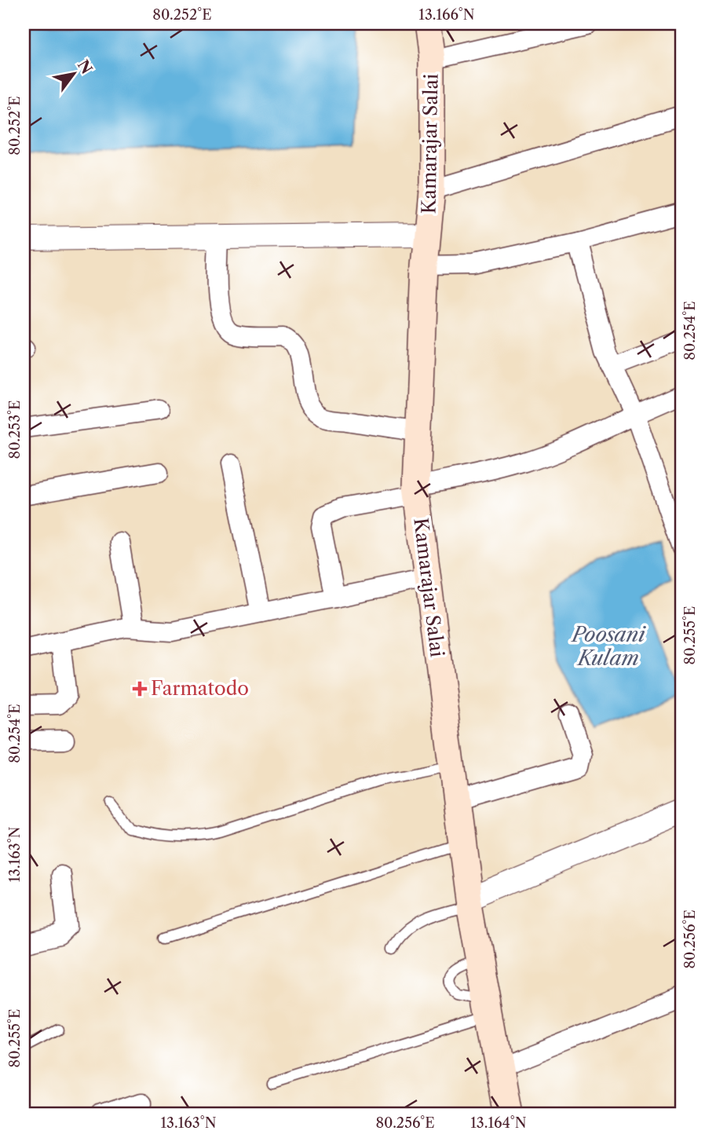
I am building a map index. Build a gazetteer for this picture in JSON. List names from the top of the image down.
{
  "streets": {
    "main road": ["Kamarajar Salai"]
  },
  "water": ["Poosani Kulam"],
  "places": {
    "health": ["Farmatodo"]
  },
  "north": "top right",
  "coordinates": [
    "80.252°E",
    "13.166°N",
    "80.254°E",
    "80.253°E",
    "80.255°E",
    "13.163°N",
    "80.256°E",
    "13.164°N"
  ]
}
